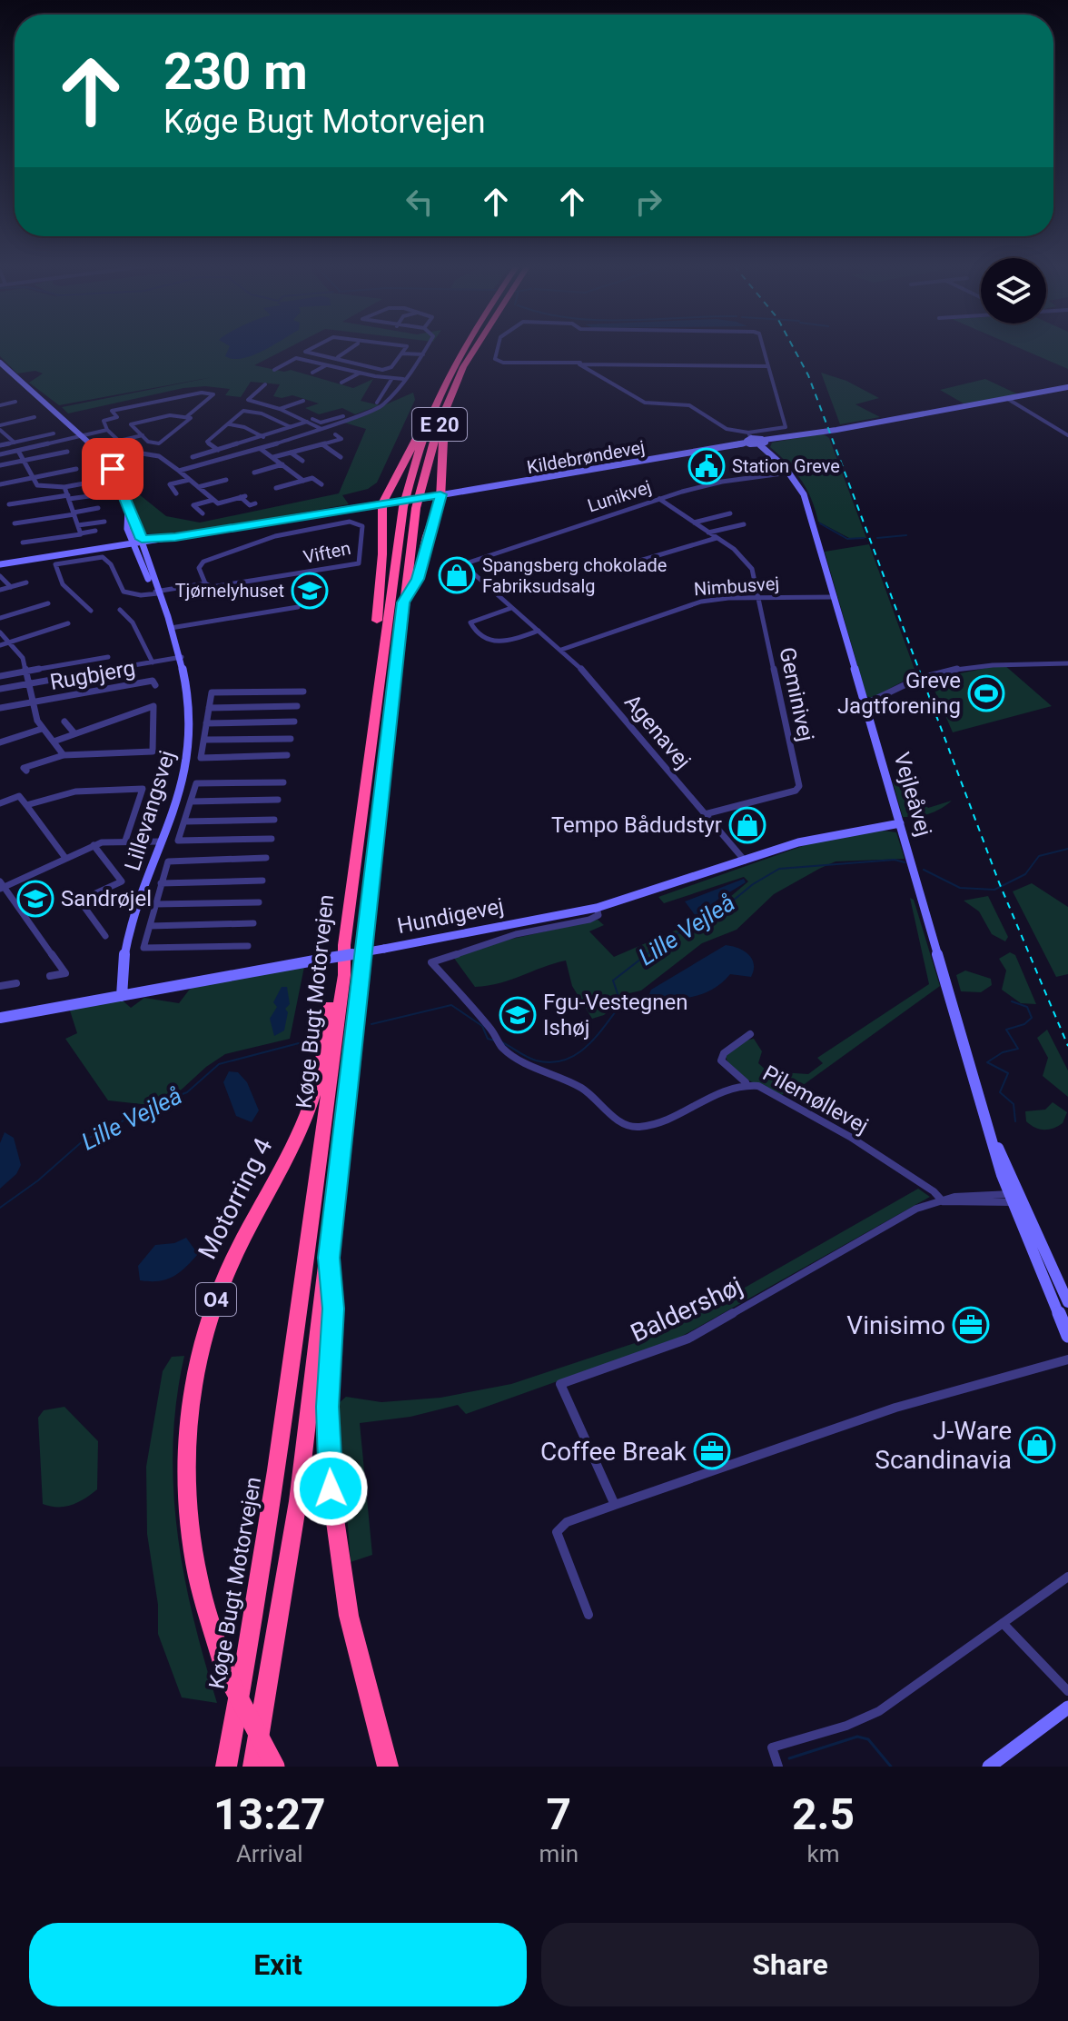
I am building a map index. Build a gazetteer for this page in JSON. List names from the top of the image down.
{
  "streets": {
    "highway": [
      "E 20",
      "Køge Bugt Motorvejen",
      "Motorring 4",
      "O4"
    ],
    "street": [
      "Kildebrøndevej",
      "Lunikvej",
      "Viften",
      "Nimbusvej",
      "Rugbjerg",
      "Geminivej",
      "Agenavej",
      "Vejleåvej",
      "Lillevangsvej",
      "Hundigevej",
      "Pilemøllevej",
      "Baldershøj"
    ]
  },
  "crossings": [
    ["Kildebrøndevej", "Lillevangsvej"],
    ["Lunikvej", "Geminivej"],
    ["Lunikvej", "Agenavej"],
    ["Lunikvej", "Vejleåvej"],
    ["Viften", "Lillevangsvej"],
    ["Nimbusvej", "Geminivej"],
    ["Nimbusvej", "Agenavej"],
    ["Nimbusvej", "Vejleåvej"],
    ["Geminivej", "Agenavej"],
    ["Agenavej", "Hundigevej"],
    ["Vejleåvej", "Hundigevej"],
    ["Vejleåvej", "Baldershøj"],
    ["Lillevangsvej", "Hundigevej"],
    ["Hundigevej", "Pilemøllevej"],
    ["Køge Bugt Motorvejen", "Motorring 4"],
    ["Pilemøllevej", "Baldershøj"]
  ],
  "water": ["Lille Vejleå"],
  "places": {
    "public building": ["Station Greve"],
    "shop": ["Spangsberg chokolade Fabriksudsalg", "Tempo Bådudstyr", "J-Ware Scandinavia"],
    "school or university": ["Tjørnelyhuset", "Sandrøjel", "Fgu-Vestegnen Ishøj"],
    "sports": ["Greve Jagtforening"],
    "office": ["Vinisimo", "Coffee Break"]
  },
  "page": {
    "turn": ["230 m", "Køge Bugt Motorvejen"],
    "eta": [
      "13:27",
      "Arrival",
      "7",
      "min",
      "2.5",
      "km"
    ],
    "buttons": ["Exit", "Share"]
  }
}
